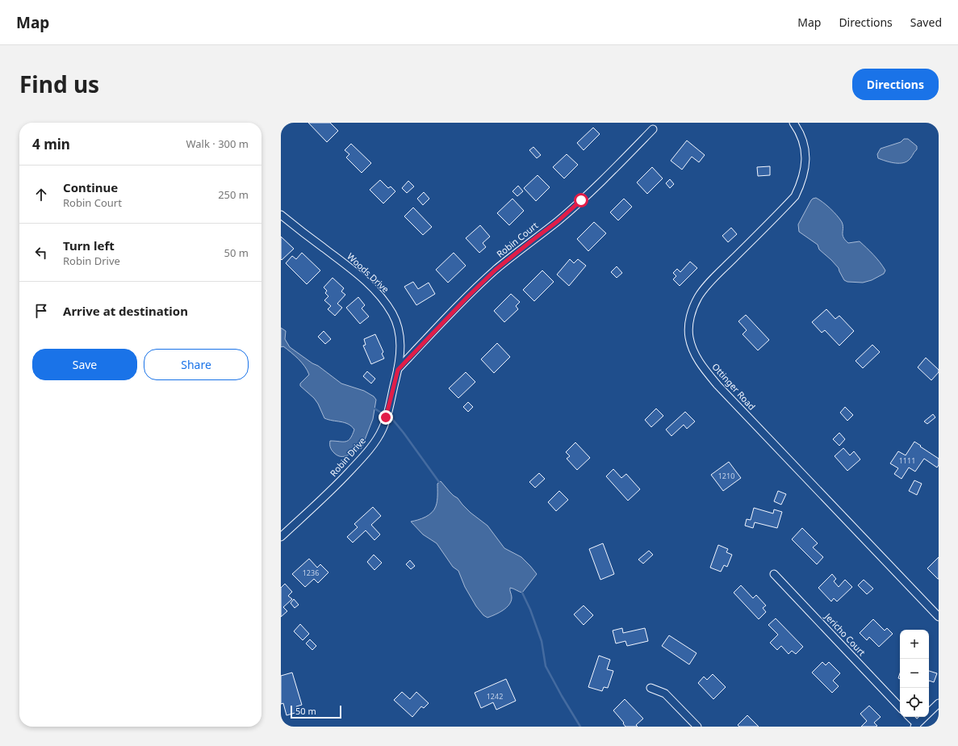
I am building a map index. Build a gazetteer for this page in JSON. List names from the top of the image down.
{
  "streets": {
    "street": [
      "Robin Court",
      "Woods Drive",
      "Ottinger Road",
      "Robin Drive",
      "Jericho Court"
    ]
  },
  "crossings": [
    ["Robin Court", "Woods Drive"],
    ["Robin Court", "Robin Drive"],
    ["Woods Drive", "Robin Drive"]
  ],
  "house_numbers": [
    "1111",
    "1210",
    "1236",
    "1242"
  ],
  "scale_bar": "50 m",
  "page": {
    "header": "Map",
    "nav": ["Map", "Directions", "Saved"],
    "title": "Find us",
    "buttons": [
      "Directions",
      ["Save", "Share"]
    ],
    "heading": ["4 min", "Walk · 300 m"],
    "list": [
      ["Continue", "Robin Court", "250 m"],
      ["Turn left", "Robin Drive", "50 m"],
      "Arrive at destination"
    ],
    "map_buttons": ["+", "−"],
    "scale": "50 m"
  }
}
